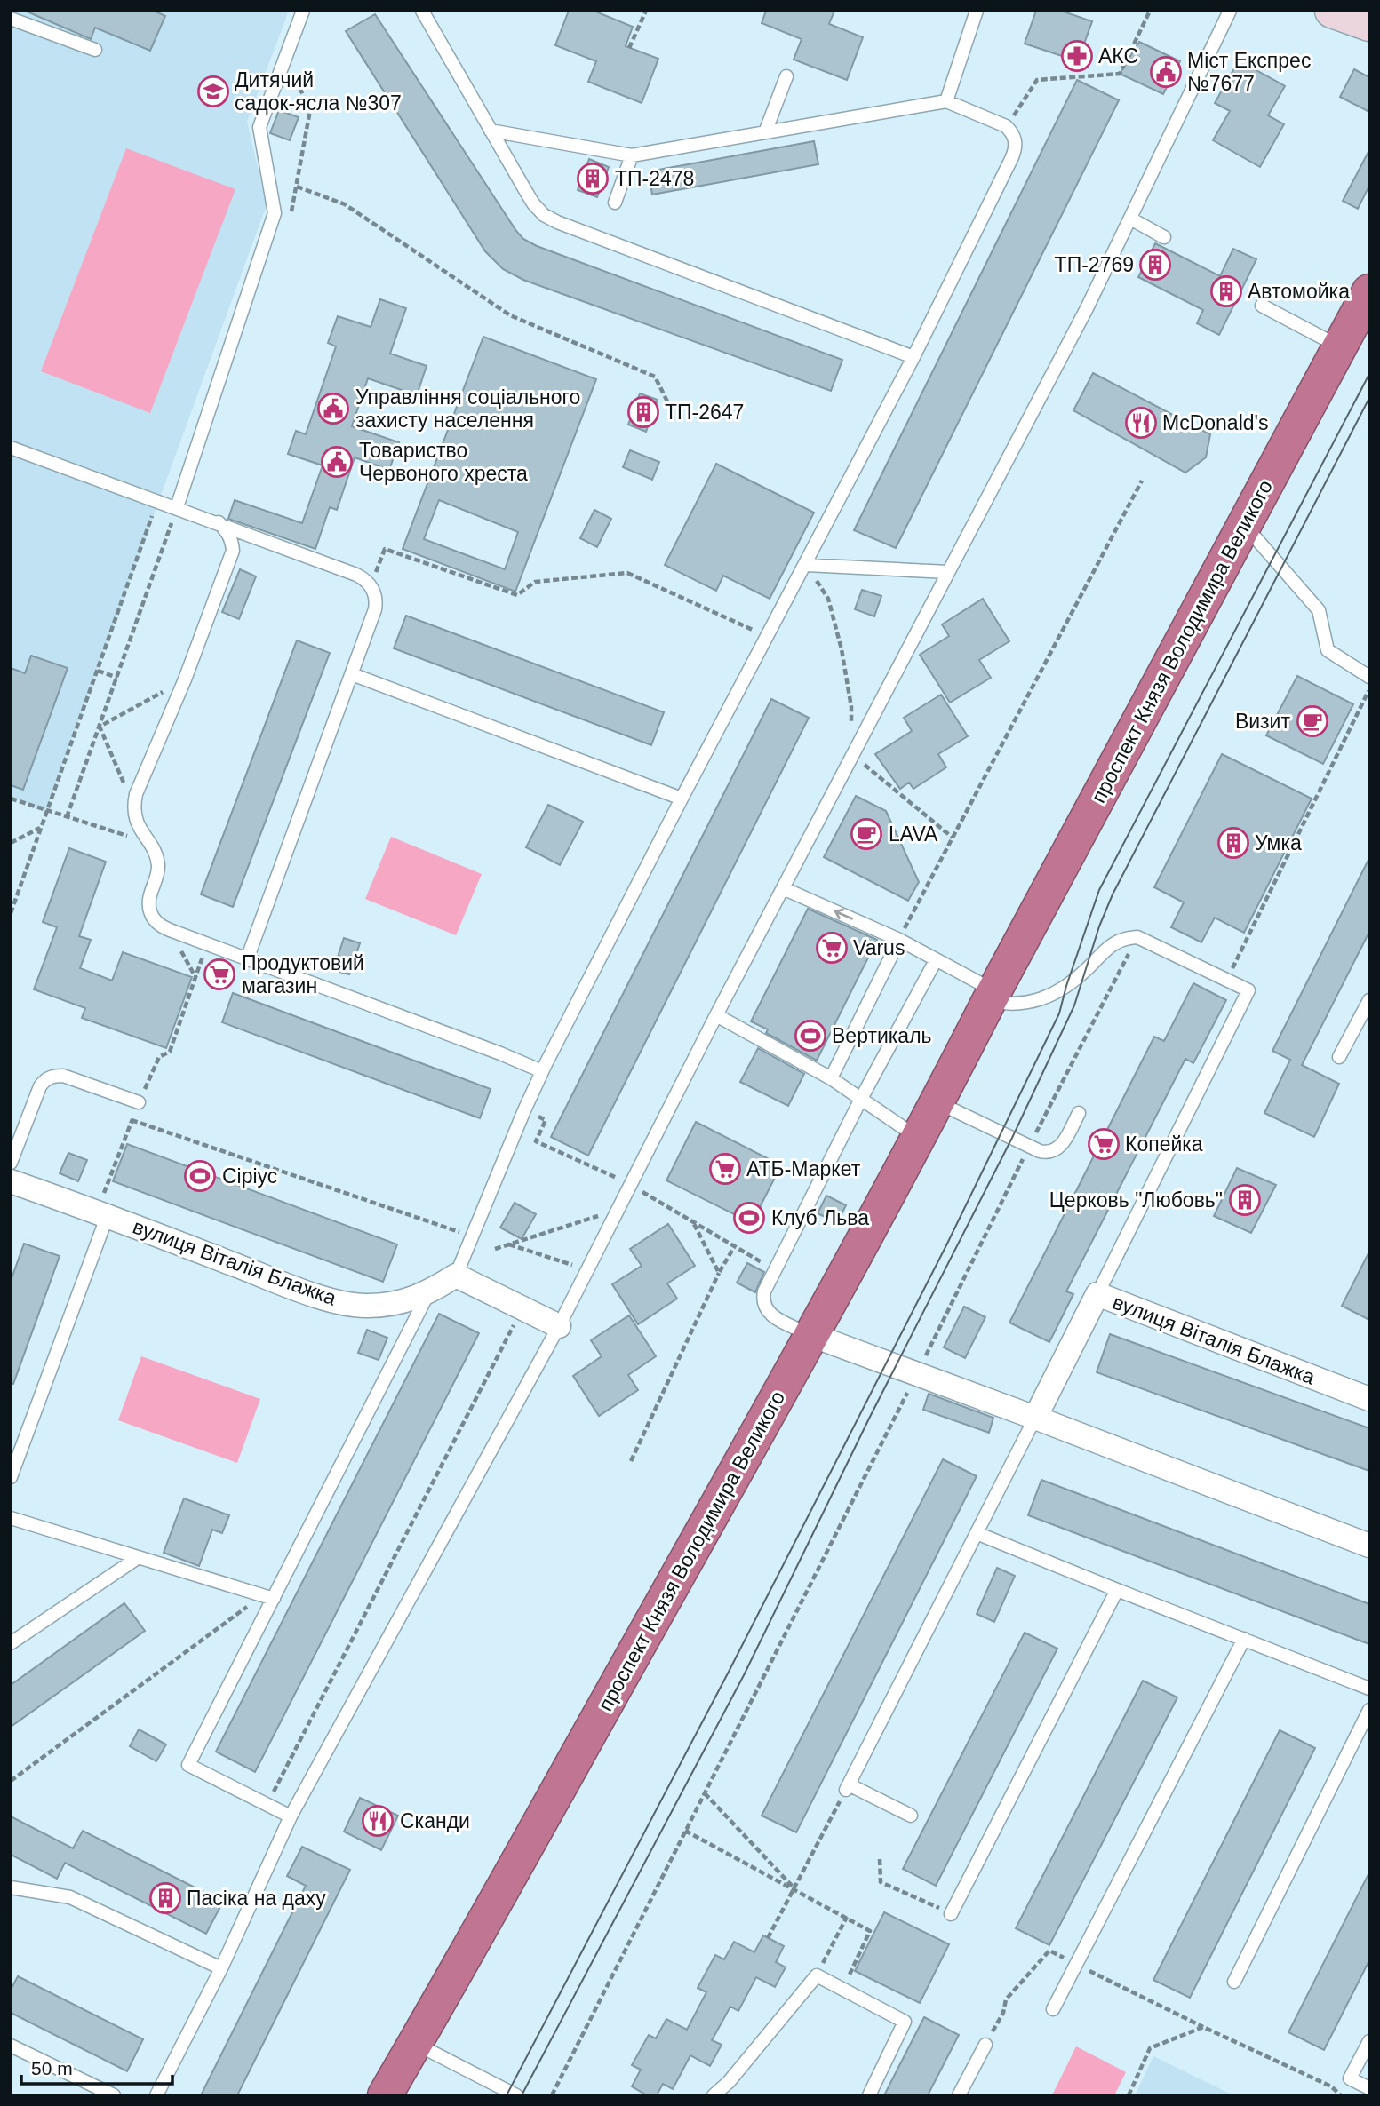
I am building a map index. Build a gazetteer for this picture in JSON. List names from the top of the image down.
{
  "streets": {
    "highway": ["проспект Князя Володимира Великого"],
    "street": ["вулиця Віталія Блажка"]
  },
  "places": {
    "pharmacy": ["АКС"],
    "public building": ["Міст Експрес №7677", "Управління соціального захисту населення", "Товариство Червоного хреста"],
    "school or university": ["Дитячий садок-ясла №307"],
    "building": [
      "ТП-2478",
      "ТП-2769",
      "Автомойка",
      "ТП-2647",
      "Умка",
      "Церковь \"Любовь\"",
      "Пасіка на даху"
    ],
    "restaurant": ["McDonald's", "Сканди"],
    "cafe": ["Визит", "LAVA"],
    "supermarket": [
      "Varus",
      "Продуктовий магазин",
      "Копейка",
      "АТБ-Маркет"
    ],
    "sports": ["Вертикаль", "Сіріус", "Клуб Льва"]
  },
  "scale_bar": "50 m"
}
